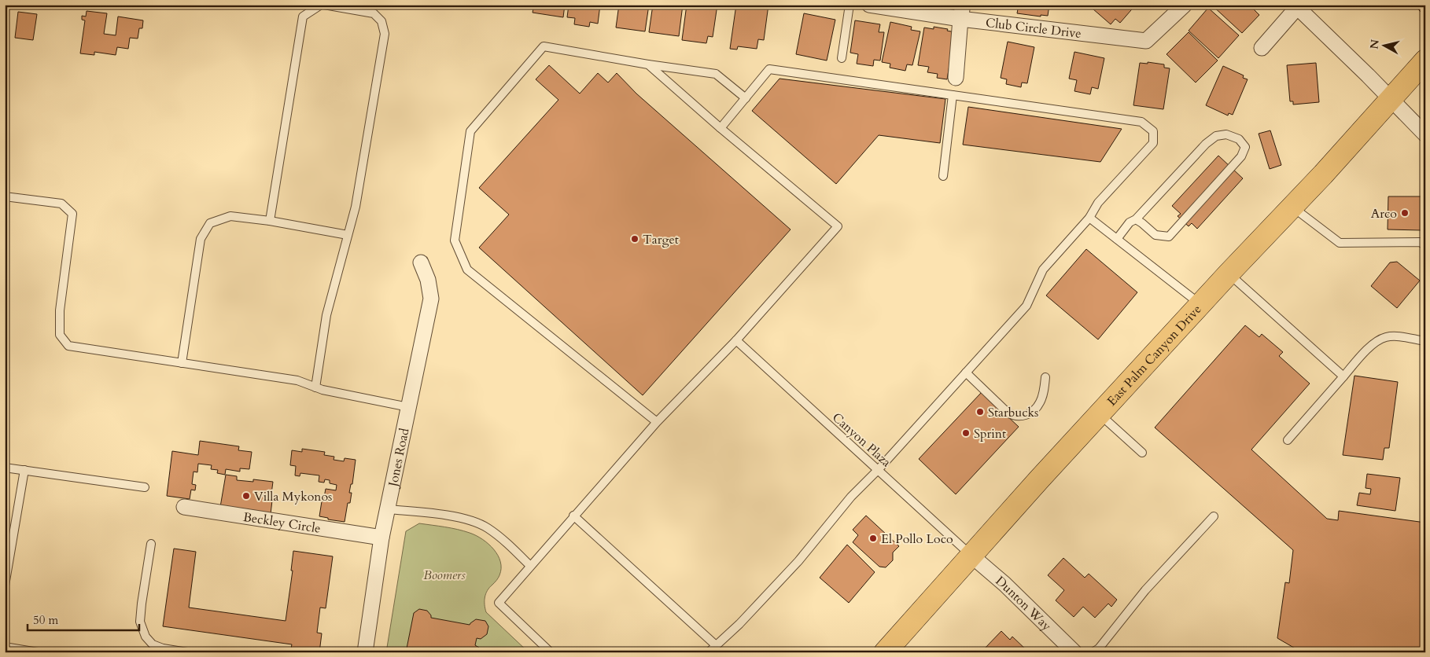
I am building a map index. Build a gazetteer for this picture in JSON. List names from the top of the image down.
{
  "streets": {
    "main road": ["East Palm Canyon Drive"],
    "street": [
      "Club Circle Drive",
      "Jones Road",
      "Beckley Circle",
      "Dunton Way"
    ],
    "lane": ["Canyon Plaza"]
  },
  "crossings": [
    ["East Palm Canyon Drive", "Canyon Plaza"],
    ["East Palm Canyon Drive", "Dunton Way"],
    ["Canyon Plaza", "Dunton Way"],
    ["Jones Road", "Beckley Circle"]
  ],
  "parks": ["Boomers"],
  "places": [
    "Arco",
    "Target",
    "Starbucks",
    "Sprint",
    "Villa Mykonos",
    "El Pollo Loco"
  ],
  "scale_bar": "50 m",
  "north": "left"
}
